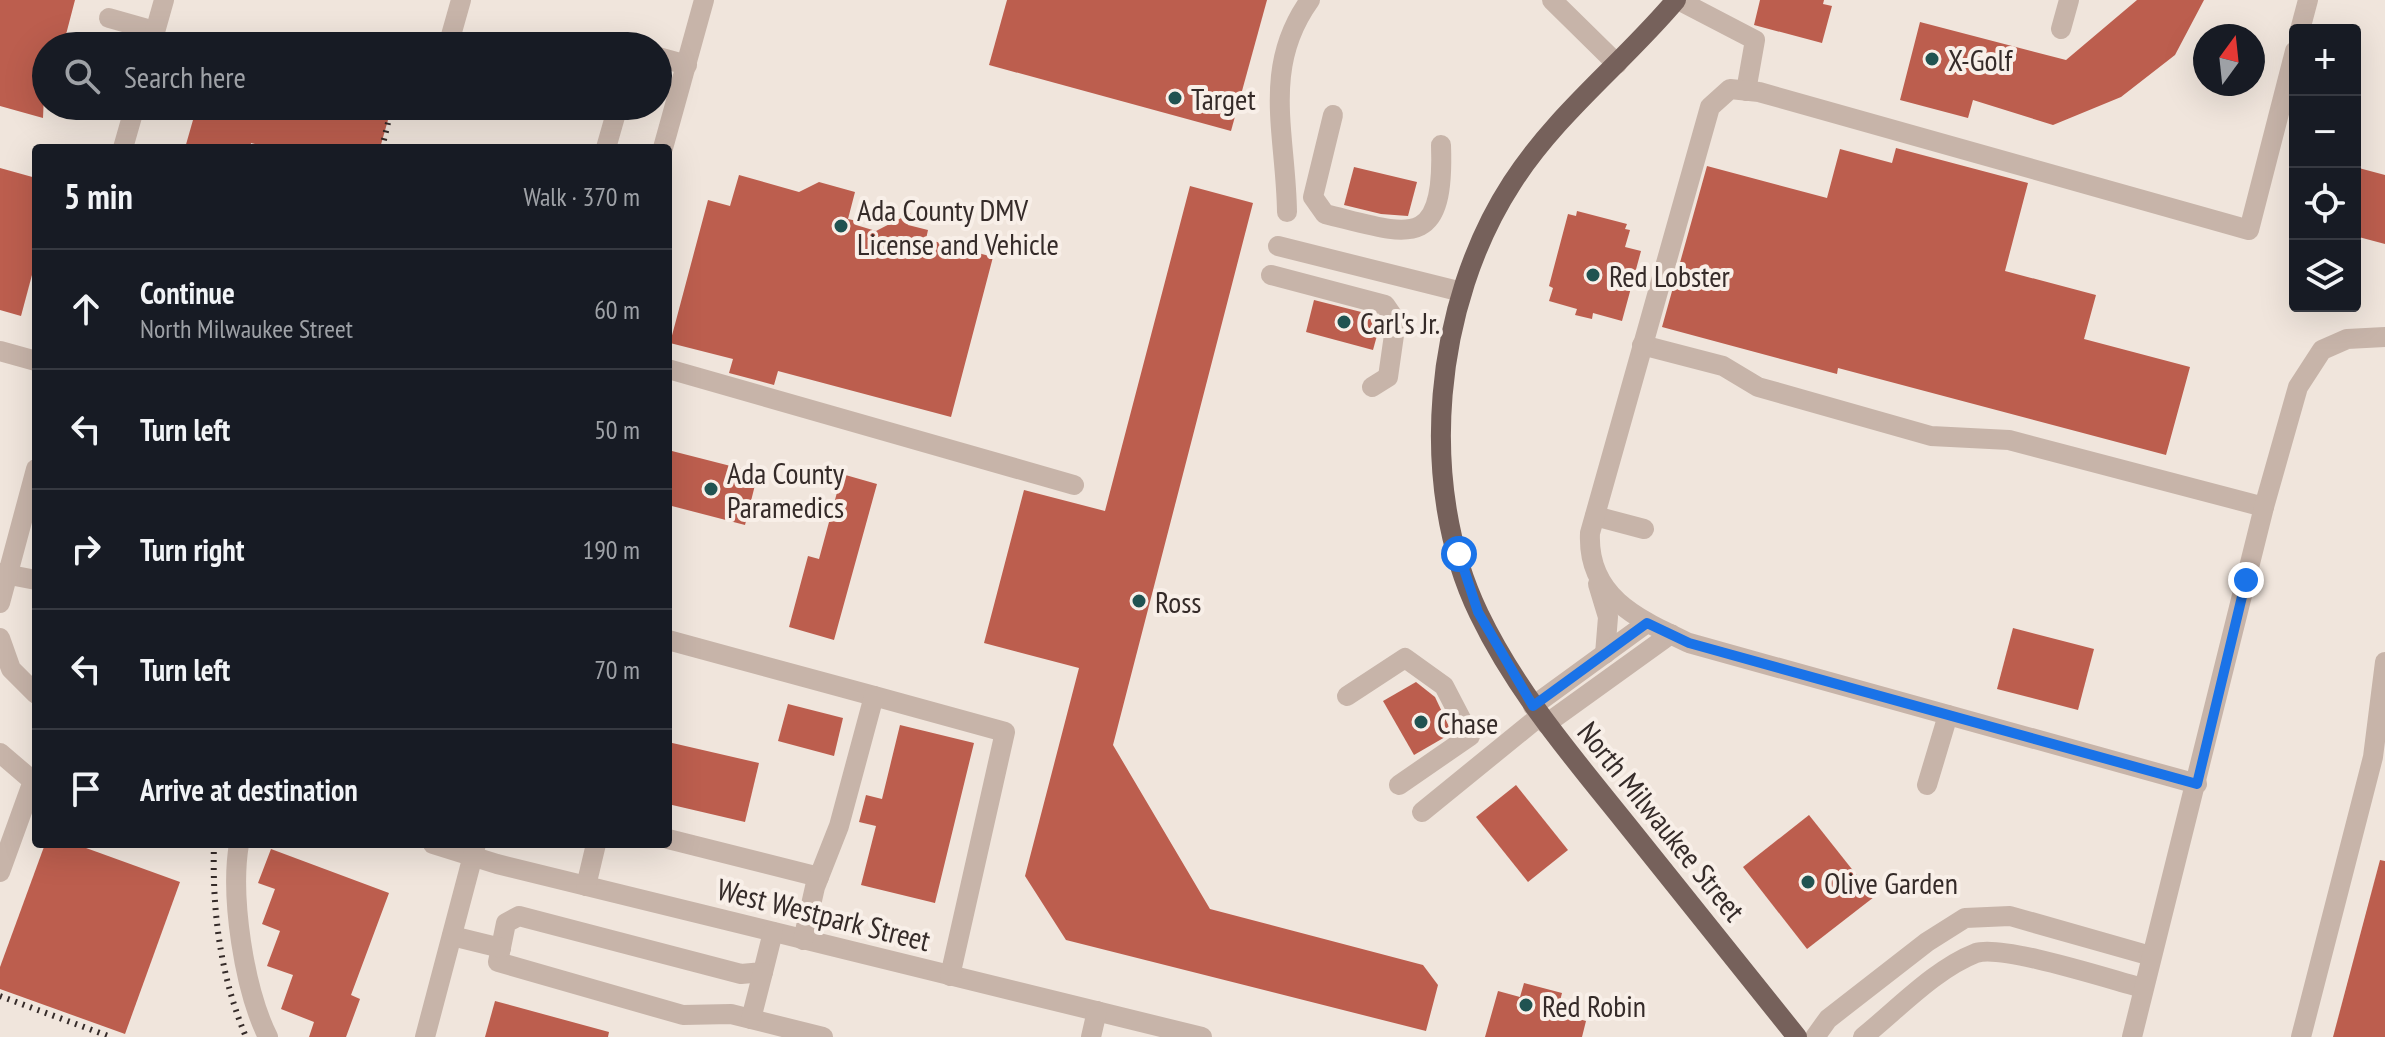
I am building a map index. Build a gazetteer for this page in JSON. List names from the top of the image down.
{
  "streets": {
    "main road": ["North Milwaukee Street"],
    "street": ["West Westpark Street"]
  },
  "places": [
    "X-Golf",
    "Target",
    "Ada County DMV License and Vehicle",
    "Red Lobster",
    "Carl's Jr.",
    "Ada County Paramedics",
    "Ross",
    "Chase",
    "Olive Garden",
    "Red Robin"
  ],
  "north": "top",
  "page": {
    "map_buttons": ["+", "−"],
    "search": "Search here",
    "heading": ["5 min", "Walk · 370 m"],
    "list": [
      ["Continue", "North Milwaukee Street", "60 m"],
      ["Turn left", "50 m"],
      ["Turn right", "190 m"],
      ["Turn left", "70 m"],
      "Arrive at destination"
    ]
  }
}
